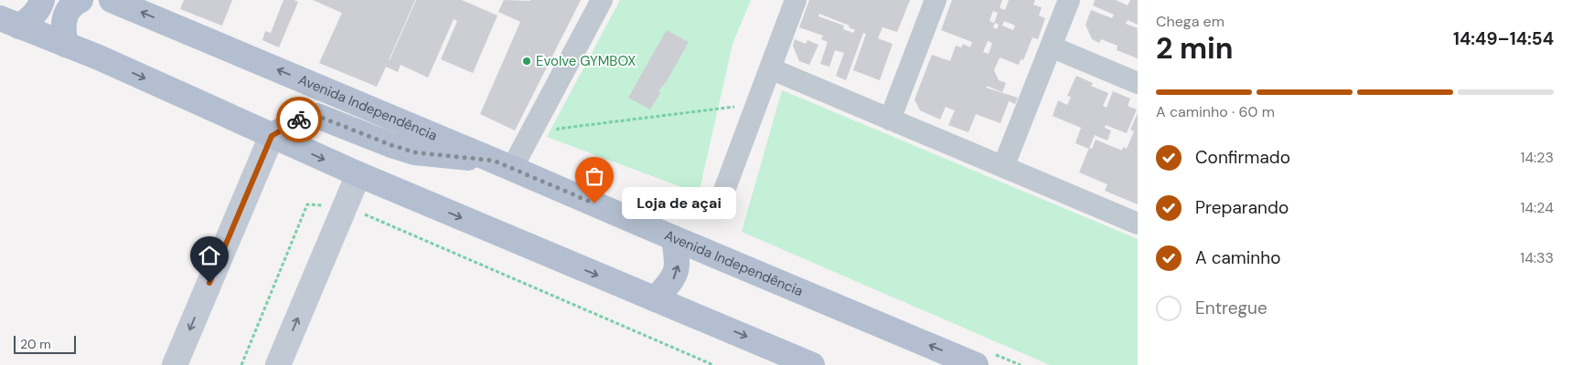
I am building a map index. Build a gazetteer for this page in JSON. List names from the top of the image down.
{
  "streets": {
    "main road": ["Avenida Independência"]
  },
  "places": ["Evolve GYMBOX", "Loja de açai"],
  "scale_bar": "20 m",
  "page": {
    "heading": ["2 min", "Chega em", "14:49–14:54"],
    "bar": "A caminho · 60 m",
    "list": [
      ["Confirmado", "14:23"],
      ["Preparando", "14:24"],
      ["A caminho", "14:33"],
      "Entregue"
    ],
    "bubble": "Loja de açai",
    "scale": "20 m"
  }
}
